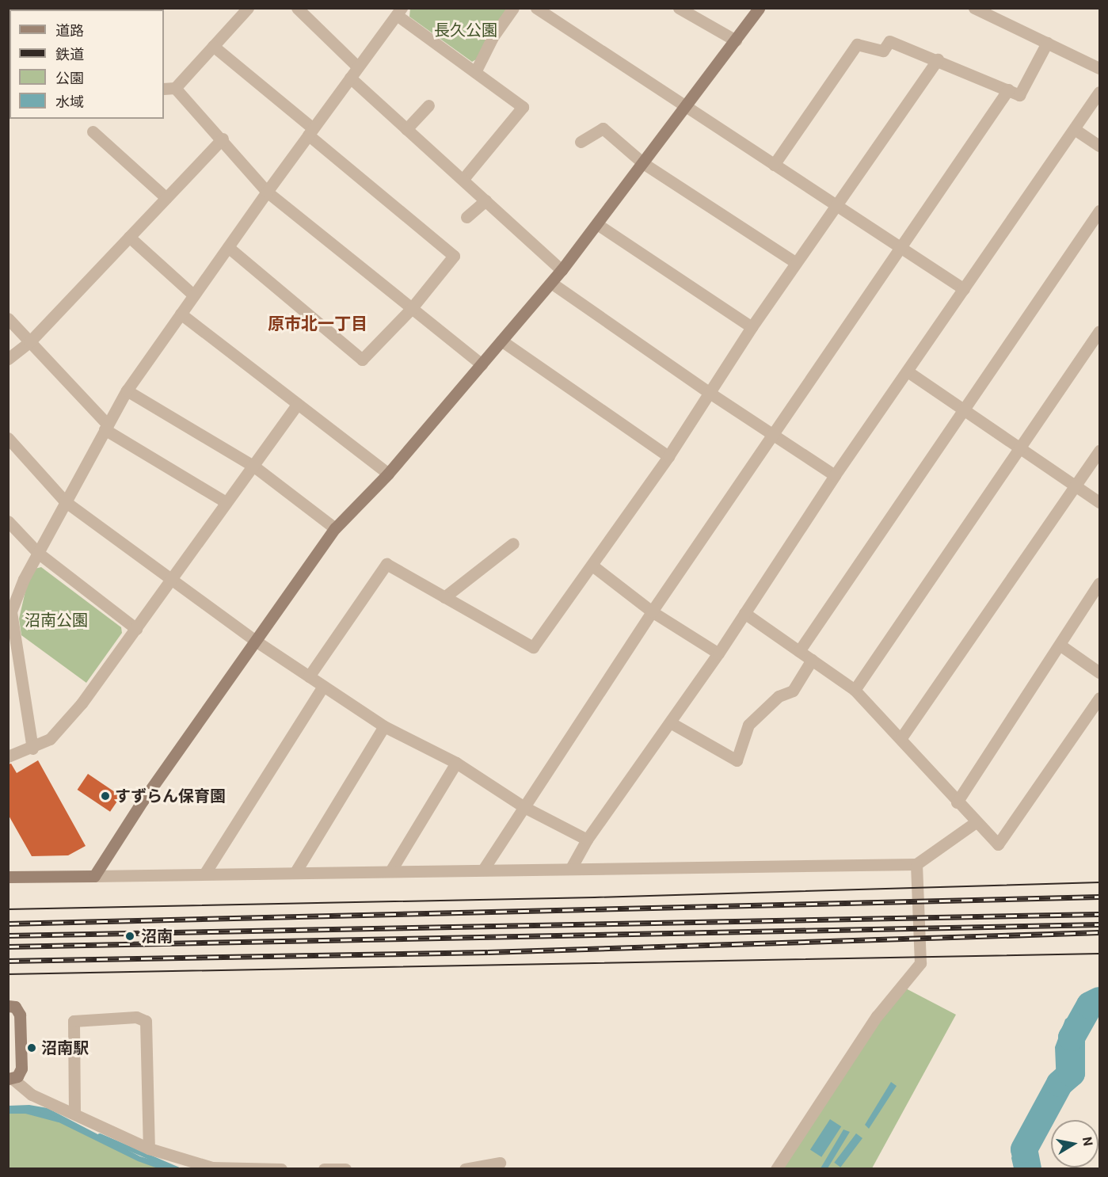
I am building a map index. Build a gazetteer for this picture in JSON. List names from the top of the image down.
{
  "districts": ["原市北一丁目"],
  "parks": ["長久公園", "沼南公園"],
  "places": ["すずらん保育園", "沼南", "沼南駅"],
  "legend": [
    "道路",
    "鉄道",
    "公園",
    "水域"
  ],
  "north": "right"
}
